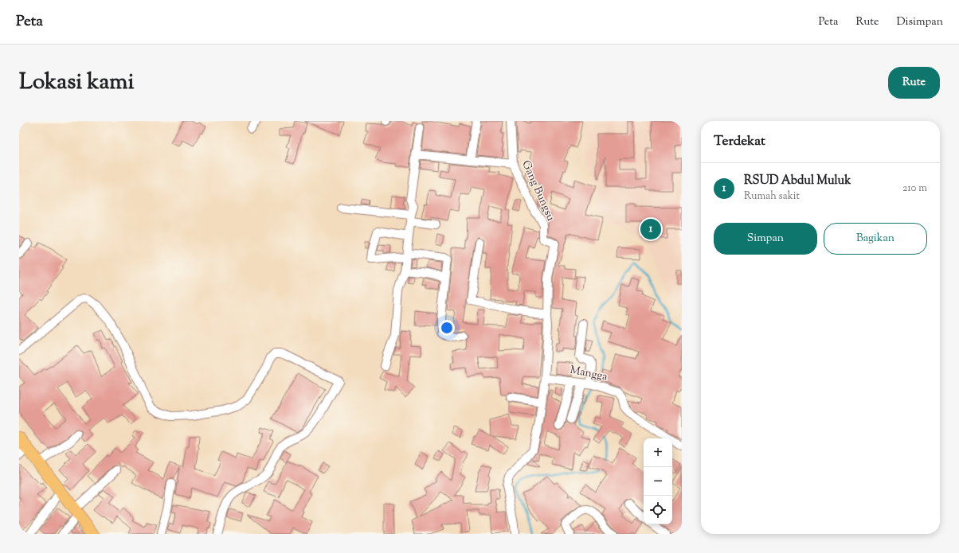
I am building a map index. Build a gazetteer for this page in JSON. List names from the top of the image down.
{
  "streets": {
    "street": ["Gang Bungsu", "Mangga"]
  },
  "page": {
    "header": "Peta",
    "nav": ["Peta", "Rute", "Disimpan"],
    "title": "Lokasi kami",
    "buttons": [
      "Rute",
      ["Simpan", "Bagikan"]
    ],
    "heading": "Terdekat",
    "list": [
      {
        "mark": "1",
        "name": "RSUD Abdul Muluk",
        "note": "Rumah sakit",
        "value": "210 m"
      }
    ],
    "pins": "1",
    "map_buttons": ["+", "−"]
  }
}
